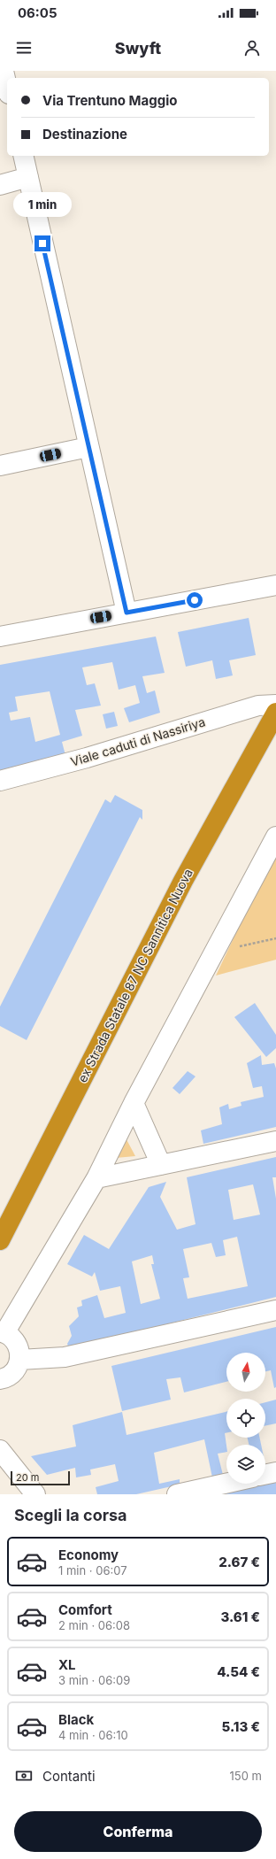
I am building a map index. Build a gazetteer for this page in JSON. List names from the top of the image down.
{
  "streets": {
    "highway": ["ex Strada Statale 87 NC Sannitica Nuova"],
    "street": ["Viale caduti di Nassiriya"]
  },
  "scale_bar": "20 m",
  "north": "top",
  "page": {
    "status": "06:05",
    "header": "Swyft",
    "banner": ["Via Trentuno Maggio", "Destinazione"],
    "bubble": "1 min",
    "scale": "20 m",
    "heading": "Scegli la corsa",
    "list": [
      {
        "name": "Economy",
        "note": "1 min · 06:07",
        "value": "2.67 €"
      },
      {
        "name": "Comfort",
        "note": "2 min · 06:08",
        "value": "3.61 €"
      },
      {
        "name": "XL",
        "note": "3 min · 06:09",
        "value": "4.54 €"
      },
      {
        "name": "Black",
        "note": "4 min · 06:10",
        "value": "5.13 €"
      }
    ],
    "pay": ["Contanti", "150 m"],
    "buttons": "Conferma"
  }
}
